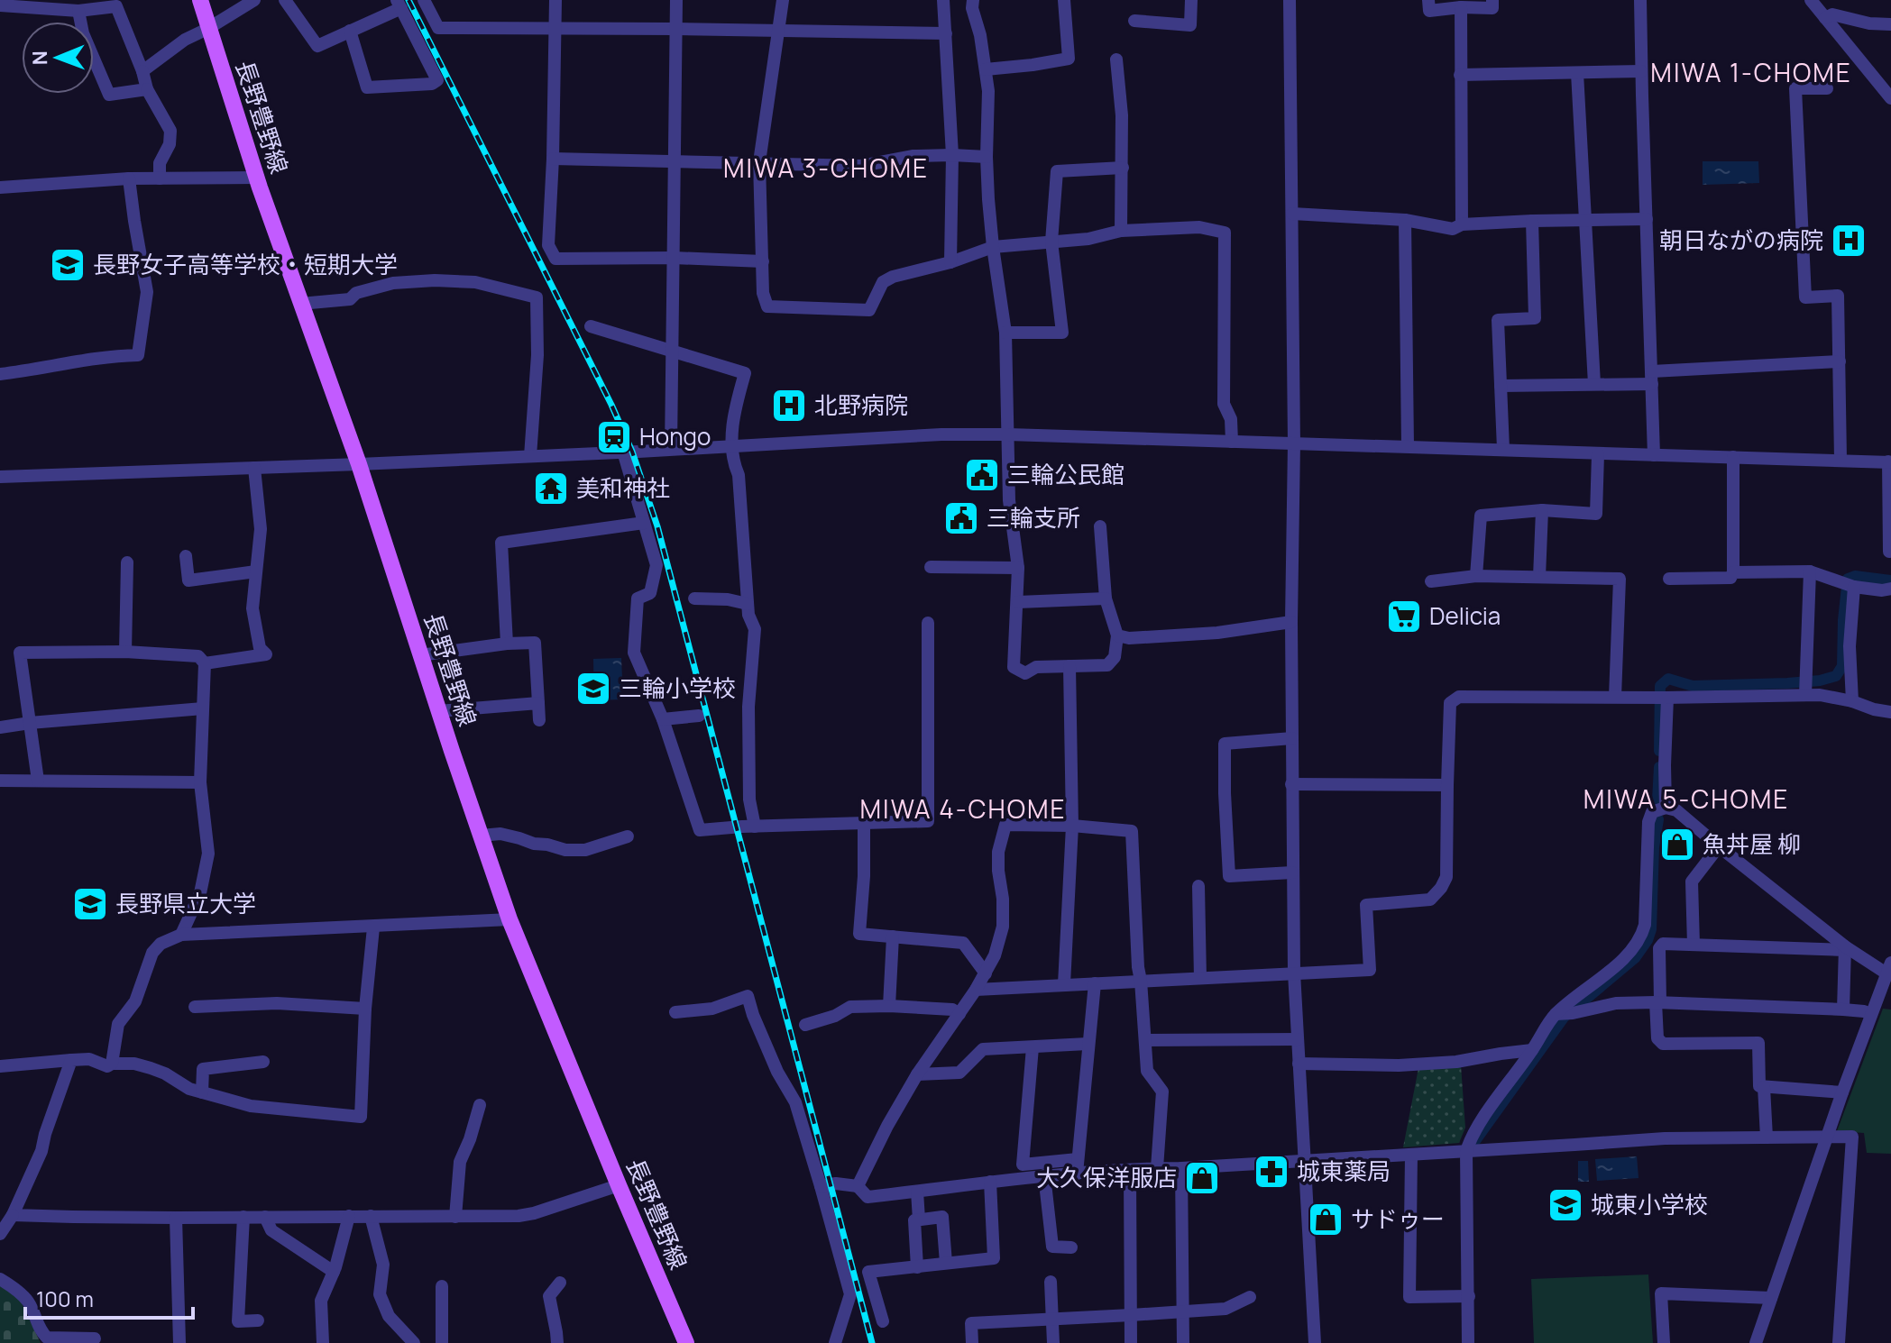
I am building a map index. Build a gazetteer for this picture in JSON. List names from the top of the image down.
{
  "streets": {
    "main road": ["長野豊野線"]
  },
  "districts": [
    "MIWA 1-CHOME",
    "MIWA 3-CHOME",
    "MIWA 5-CHOME",
    "MIWA 4-CHOME"
  ],
  "places": {
    "hospital": ["朝日ながの病院", "北野病院"],
    "school or university": [
      "長野女子高等学校・短期大学",
      "三輪小学校",
      "長野県立大学",
      "城東小学校"
    ],
    "station": ["Hongo"],
    "public building": ["三輪公民館", "三輪支所"],
    "temple": ["美和神社"],
    "supermarket": ["Delicia"],
    "shop": ["魚丼屋 柳", "大久保洋服店", "サドゥー"],
    "pharmacy": ["城東薬局"]
  },
  "scale_bar": "100 m",
  "north": "left"
}
